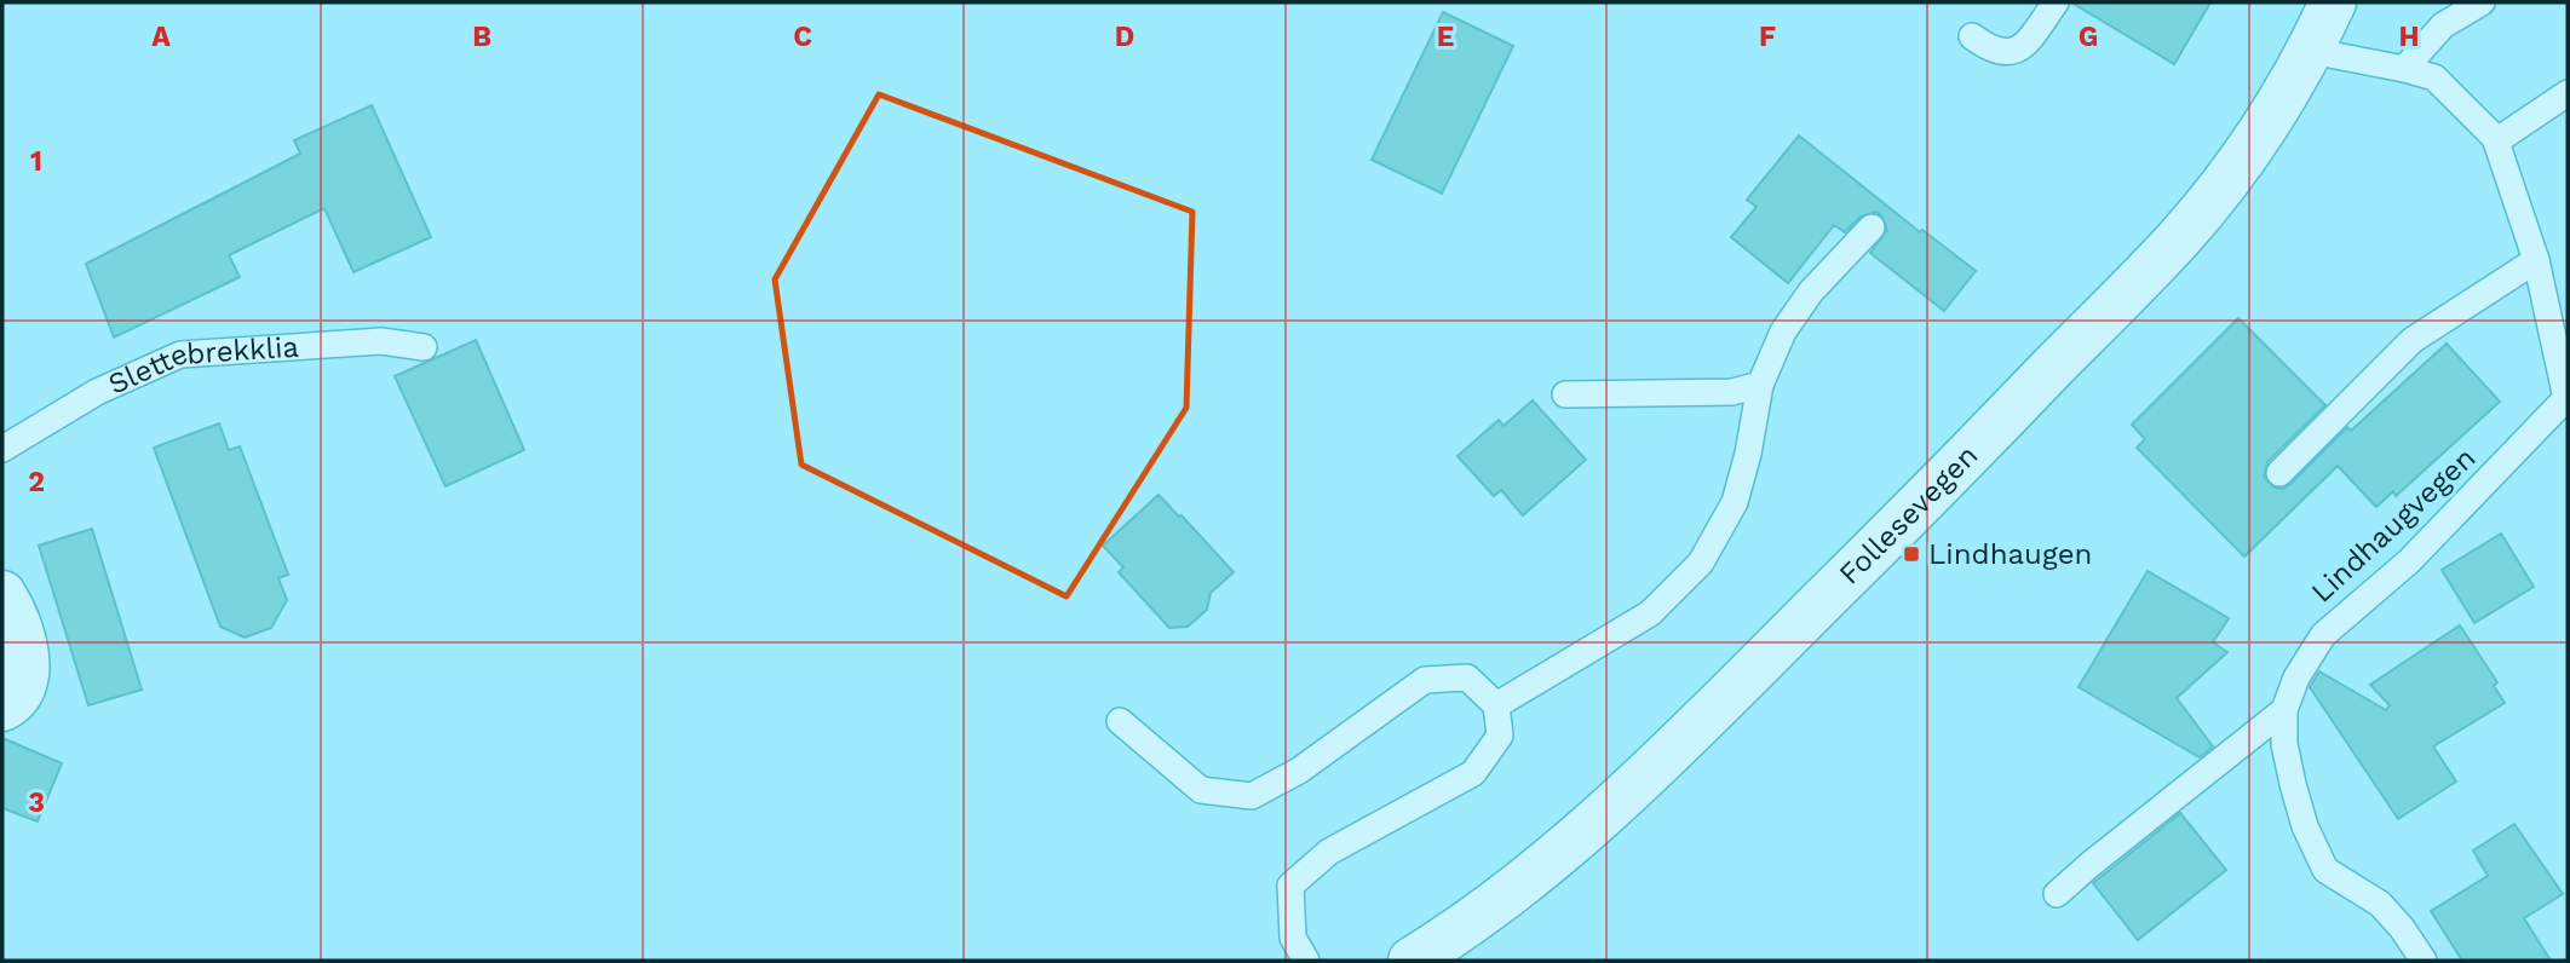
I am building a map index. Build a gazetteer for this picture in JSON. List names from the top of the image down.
{
  "streets": {
    "main road": ["Follesevegen"],
    "lane": ["Slettebrekklia", "Lindhaugvegen"]
  },
  "crossings": [
    ["Follesevegen", "Lindhaugvegen"]
  ],
  "places": {
    "transit": ["Lindhaugen"]
  },
  "grid": {
    "columns": [
      "A",
      "B",
      "C",
      "D",
      "E",
      "F",
      "G",
      "H"
    ],
    "rows": ["1", "2", "3"]
  }
}
